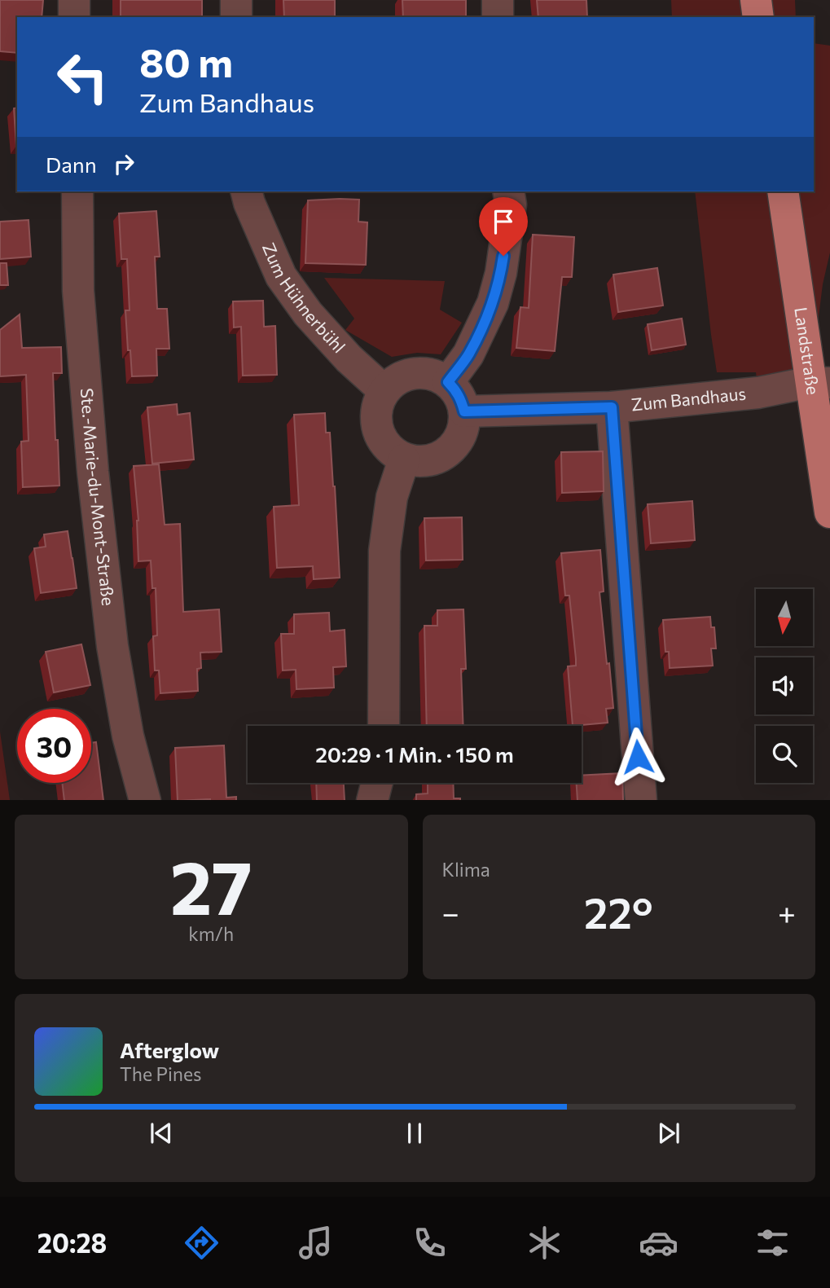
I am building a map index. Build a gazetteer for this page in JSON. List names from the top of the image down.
{
  "streets": {
    "main road": ["Landstraße"],
    "street": ["Zum Hühnerbühl", "Zum Bandhaus", "Ste.-Marie-du-Mont-Straße"]
  },
  "crossings": [
    ["Zum Hühnerbühl", "Zum Bandhaus"],
    ["Landstraße", "Zum Bandhaus"]
  ],
  "north": "bottom",
  "page": {
    "turn": ["80 m", "Zum Bandhaus"],
    "then": "Dann",
    "limit": "30",
    "trip": "20:29 · 1 Min. · 150 m",
    "tile": [
      ["27", "km/h"],
      "Klima"
    ],
    "heat": ["−", "22°", "+"],
    "song": ["Afterglow", "The Pines"],
    "tabs": "20:28"
  }
}
